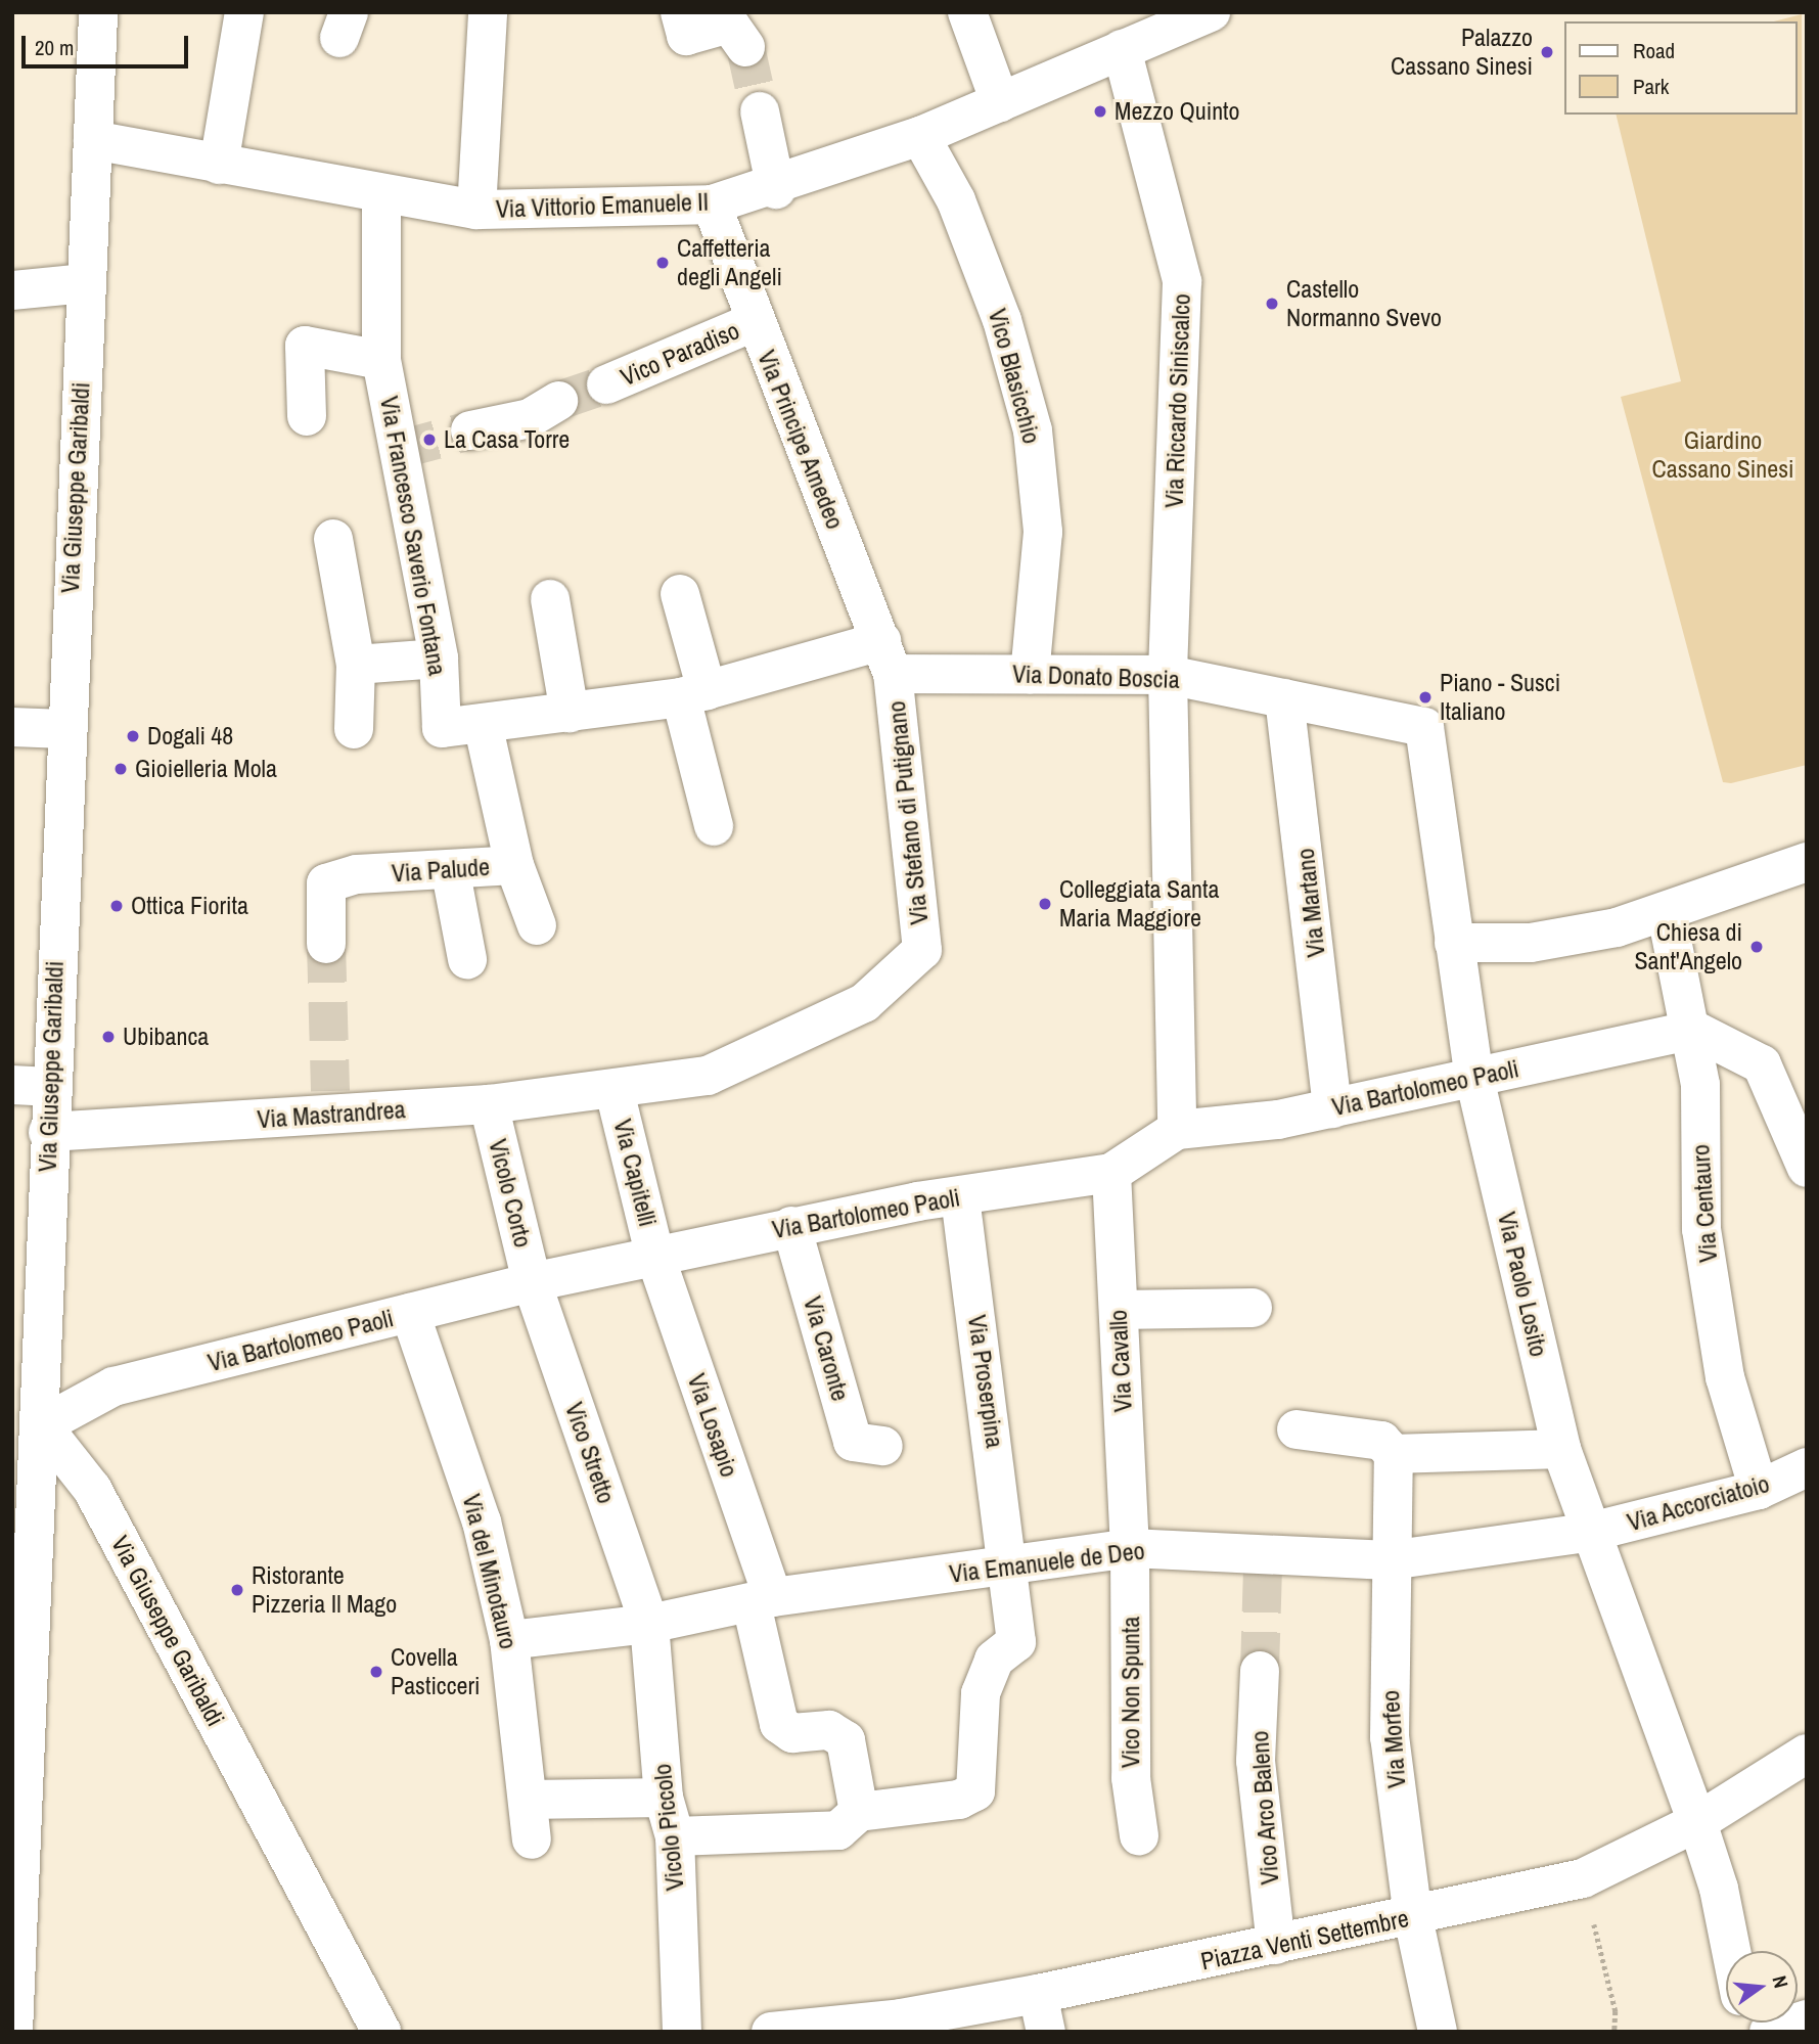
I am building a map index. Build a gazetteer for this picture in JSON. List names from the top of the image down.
{
  "streets": {
    "street": [
      "Via Vittorio Emanuele II",
      "Vico Paradiso",
      "Vico Blasicchio",
      "Via Riccardo Siniscalco",
      "Via Principe Amedeo",
      "Via Giuseppe Garibaldi",
      "Via Francesco Saverio Fontana",
      "Via Donato Boscia",
      "Via Stefano di Putignano",
      "Via Palude",
      "Via Martano",
      "Via Bartolomeo Paoli",
      "Via Mastrandrea",
      "Via Capitelli",
      "Vicolo Corto",
      "Via Centauro",
      "Via Paolo Losito",
      "Via Caronte",
      "Via Cavallo",
      "Via Proserpina",
      "Via Losapio",
      "Vico Stretto",
      "Via Accorciatoio",
      "Via Emanuele de Deo",
      "Via del Minotauro",
      "Vico Non Spunta",
      "Via Morfeo",
      "Vico Arco Baleno",
      "Vicolo Piccolo",
      "Piazza Venti Settembre"
    ]
  },
  "crossings": [
    ["Via Vittorio Emanuele II", "Vico Blasicchio"],
    ["Via Vittorio Emanuele II", "Via Riccardo Siniscalco"],
    ["Via Vittorio Emanuele II", "Via Principe Amedeo"],
    ["Via Vittorio Emanuele II", "Via Giuseppe Garibaldi"],
    ["Via Vittorio Emanuele II", "Via Francesco Saverio Fontana"],
    ["Vico Paradiso", "Via Principe Amedeo"],
    ["Vico Blasicchio", "Via Donato Boscia"],
    ["Via Riccardo Siniscalco", "Via Donato Boscia"],
    ["Via Riccardo Siniscalco", "Via Bartolomeo Paoli"],
    ["Via Principe Amedeo", "Via Francesco Saverio Fontana"],
    ["Via Principe Amedeo", "Via Donato Boscia"],
    ["Via Principe Amedeo", "Via Stefano di Putignano"],
    ["Via Giuseppe Garibaldi", "Via Bartolomeo Paoli"],
    ["Via Giuseppe Garibaldi", "Via Mastrandrea"],
    ["Via Francesco Saverio Fontana", "Via Donato Boscia"],
    ["Via Francesco Saverio Fontana", "Via Stefano di Putignano"],
    ["Via Francesco Saverio Fontana", "Via Palude"],
    ["Via Donato Boscia", "Via Stefano di Putignano"],
    ["Via Donato Boscia", "Via Martano"],
    ["Via Donato Boscia", "Via Paolo Losito"],
    ["Via Stefano di Putignano", "Via Mastrandrea"],
    ["Via Stefano di Putignano", "Via Capitelli"],
    ["Via Martano", "Via Bartolomeo Paoli"],
    ["Via Bartolomeo Paoli", "Via Capitelli"],
    ["Via Bartolomeo Paoli", "Vicolo Corto"],
    ["Via Bartolomeo Paoli", "Via Centauro"],
    ["Via Bartolomeo Paoli", "Via Paolo Losito"],
    ["Via Bartolomeo Paoli", "Via Caronte"],
    ["Via Bartolomeo Paoli", "Via Cavallo"],
    ["Via Bartolomeo Paoli", "Via Proserpina"],
    ["Via Bartolomeo Paoli", "Via Losapio"],
    ["Via Bartolomeo Paoli", "Vico Stretto"],
    ["Via Bartolomeo Paoli", "Via del Minotauro"],
    ["Via Mastrandrea", "Via Capitelli"],
    ["Via Mastrandrea", "Vicolo Corto"],
    ["Via Capitelli", "Via Losapio"],
    ["Vicolo Corto", "Vico Stretto"],
    ["Via Centauro", "Via Accorciatoio"],
    ["Via Paolo Losito", "Via Accorciatoio"],
    ["Via Paolo Losito", "Via Emanuele de Deo"],
    ["Via Paolo Losito", "Piazza Venti Settembre"],
    ["Via Cavallo", "Via Emanuele de Deo"],
    ["Via Cavallo", "Vico Non Spunta"],
    ["Via Proserpina", "Via Losapio"],
    ["Via Proserpina", "Via Emanuele de Deo"],
    ["Via Losapio", "Via Emanuele de Deo"],
    ["Vico Stretto", "Via Emanuele de Deo"],
    ["Vico Stretto", "Vicolo Piccolo"],
    ["Via Accorciatoio", "Via Emanuele de Deo"],
    ["Via Emanuele de Deo", "Via del Minotauro"],
    ["Via Emanuele de Deo", "Vico Non Spunta"],
    ["Via Emanuele de Deo", "Via Morfeo"],
    ["Via Emanuele de Deo", "Vicolo Piccolo"],
    ["Via Morfeo", "Piazza Venti Settembre"],
    ["Vico Arco Baleno", "Piazza Venti Settembre"]
  ],
  "parks": ["Giardino Cassano Sinesi"],
  "places": [
    "Palazzo Cassano Sinesi",
    "Mezzo Quinto",
    "Caffetteria degli Angeli",
    "Castello Normanno Svevo",
    "La Casa Torre",
    "Piano - Susci Italiano",
    "Dogali 48",
    "Gioielleria Mola",
    "Colleggiata Santa Maria Maggiore",
    "Ottica Fiorita",
    "Chiesa di Sant'Angelo",
    "Ubibanca",
    "Ristorante Pizzeria Il Mago",
    "Covella Pasticceri"
  ],
  "legend": ["Road", "Park"],
  "scale_bar": "20 m",
  "north": "right"
}
